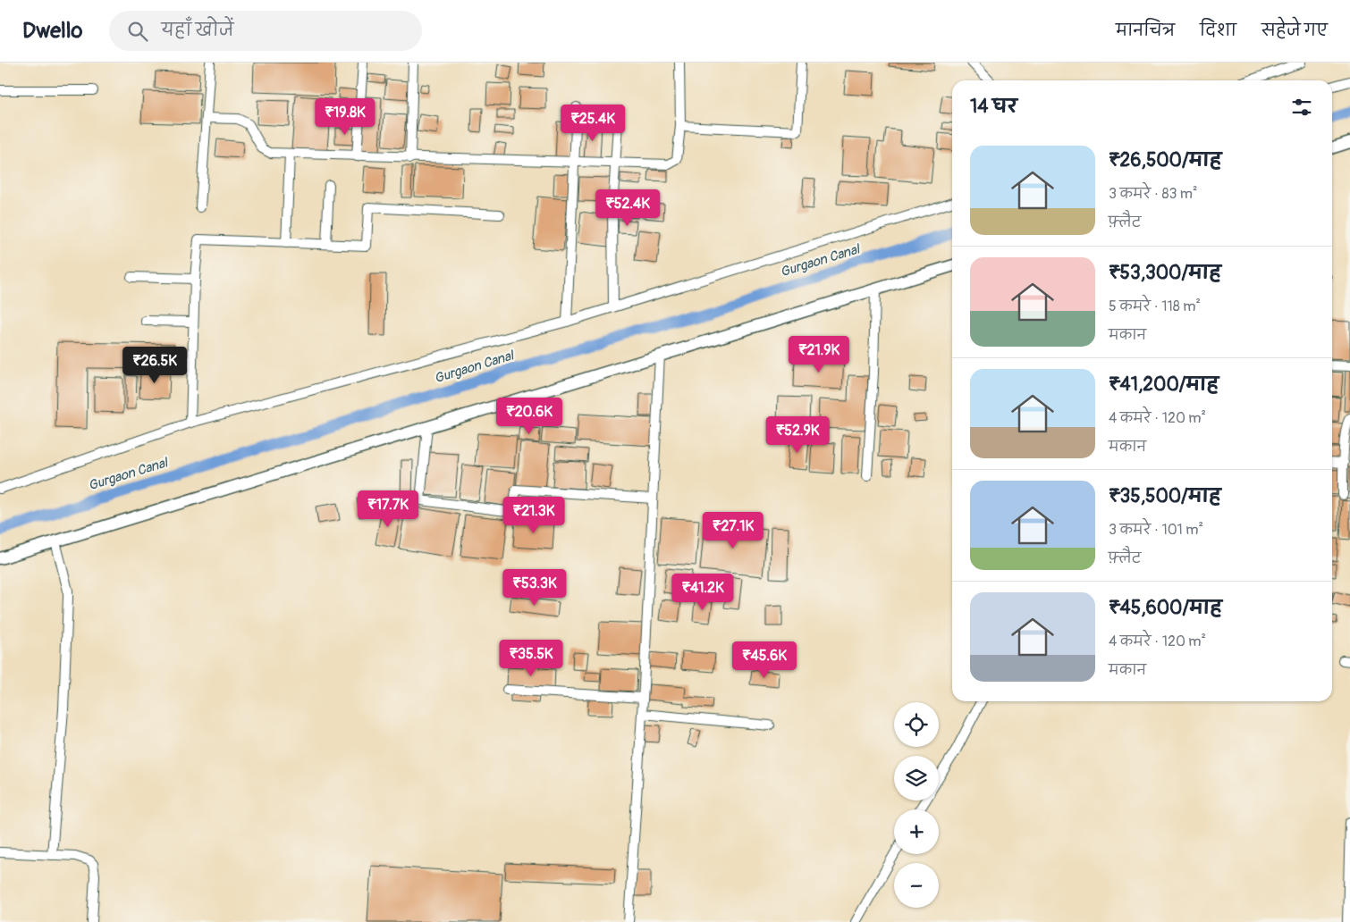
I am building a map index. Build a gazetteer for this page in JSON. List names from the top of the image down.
{
  "water": ["Gurgaon Canal"],
  "page": {
    "header": "Dwello",
    "search": "यहाँ खोजें",
    "nav": ["मानचित्र", "दिशा", "सहेजे गए"],
    "heading": "14 घर",
    "price": [
      "₹19.8K",
      "₹25.4K",
      "₹52.4K",
      "₹21.9K",
      "₹26.5K",
      "₹20.6K",
      "₹52.9K",
      "₹17.7K",
      "₹21.3K",
      "₹27.1K",
      "₹53.3K",
      "₹41.2K",
      "₹35.5K",
      "₹45.6K"
    ],
    "list": [
      {
        "name": "₹26,500/माह",
        "note": "3 कमरे · 83 m² · फ़्लैट"
      },
      {
        "name": "₹53,300/माह",
        "note": "5 कमरे · 118 m² · मकान"
      },
      {
        "name": "₹41,200/माह",
        "note": "4 कमरे · 120 m² · मकान"
      },
      {
        "name": "₹35,500/माह",
        "note": "3 कमरे · 101 m² · फ़्लैट"
      },
      {
        "name": "₹45,600/माह",
        "note": "4 कमरे · 120 m² · मकान"
      }
    ],
    "map_buttons": ["+", "−"]
  }
}
